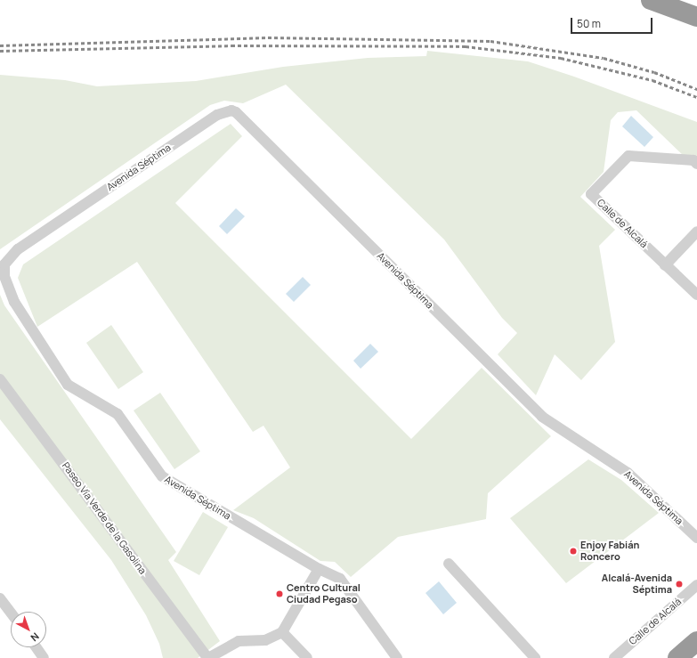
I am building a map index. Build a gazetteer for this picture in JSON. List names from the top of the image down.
{
  "streets": {
    "street": ["Avenida Séptima", "Calle de Alcalá", "Paseo Vía Verde de la Gasolina"]
  },
  "places": ["Enjoy Fabián Roncero", "Alcalá-Avenida Séptima", "Centro Cultural Ciudad Pegaso"],
  "scale_bar": "50 m",
  "north": "bottom right"
}
